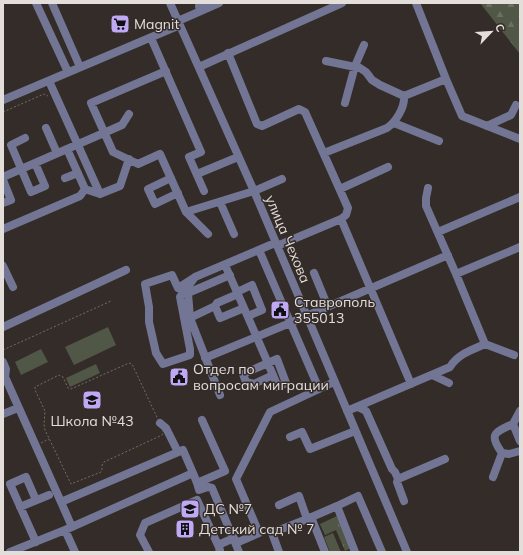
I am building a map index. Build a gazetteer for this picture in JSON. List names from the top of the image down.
{
  "streets": {
    "street": ["улица Чехова"]
  },
  "places": {
    "supermarket": ["Magnit"],
    "public building": ["Ставрополь 355013", "Отдел по вопросам миграции"],
    "school or university": ["Школа №43", "ДС №7"],
    "building": ["Детский сад № 7"]
  },
  "north": "top right"
}
